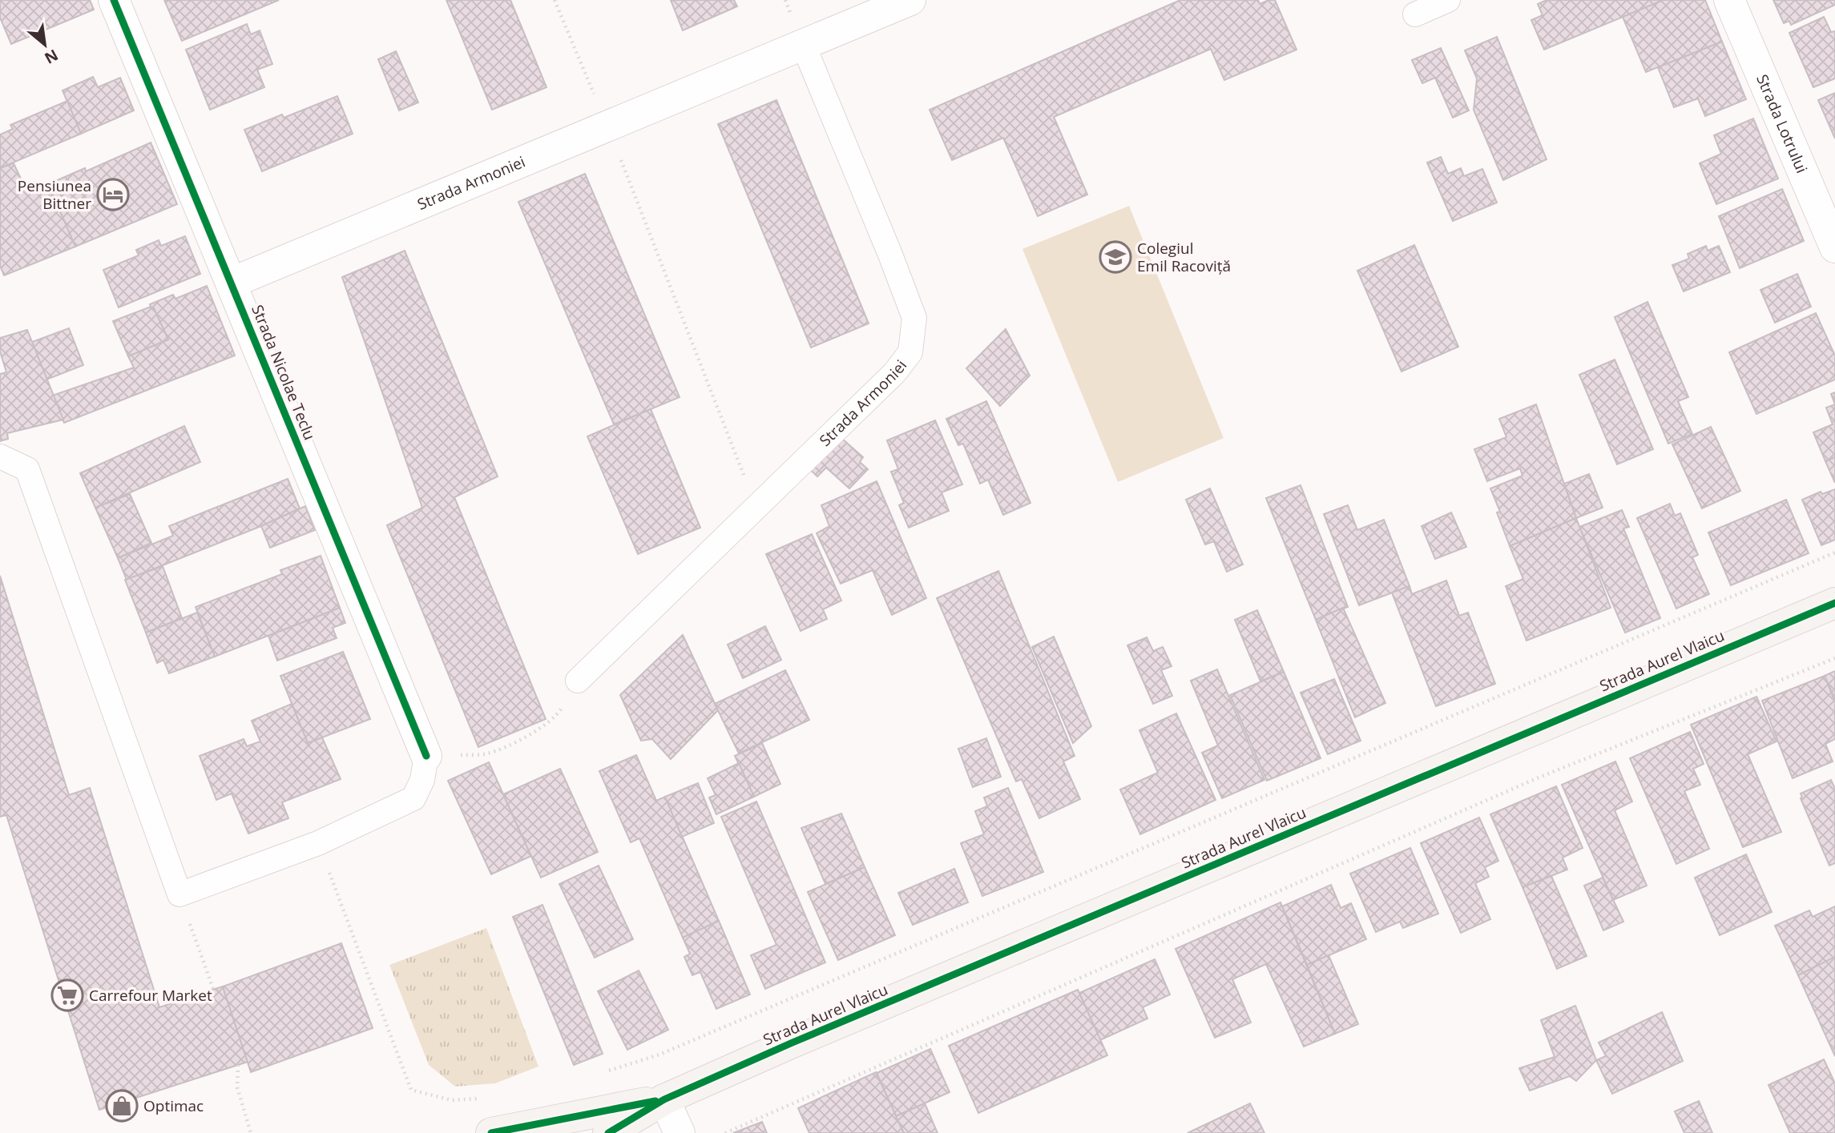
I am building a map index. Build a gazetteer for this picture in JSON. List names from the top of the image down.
{
  "streets": {
    "main road": ["Strada Aurel Vlaicu"],
    "street": ["Strada Lotrului", "Strada Armoniei", "Strada Nicolae Teclu"]
  },
  "crossings": [
    ["Strada Armoniei", "Strada Nicolae Teclu"]
  ],
  "places": {
    "hotel": ["Pensiunea Bittner"],
    "school or university": ["Colegiul Emil Racoviță"],
    "supermarket": ["Carrefour Market"],
    "shop": ["Optimac"]
  },
  "north": "bottom right"
}
